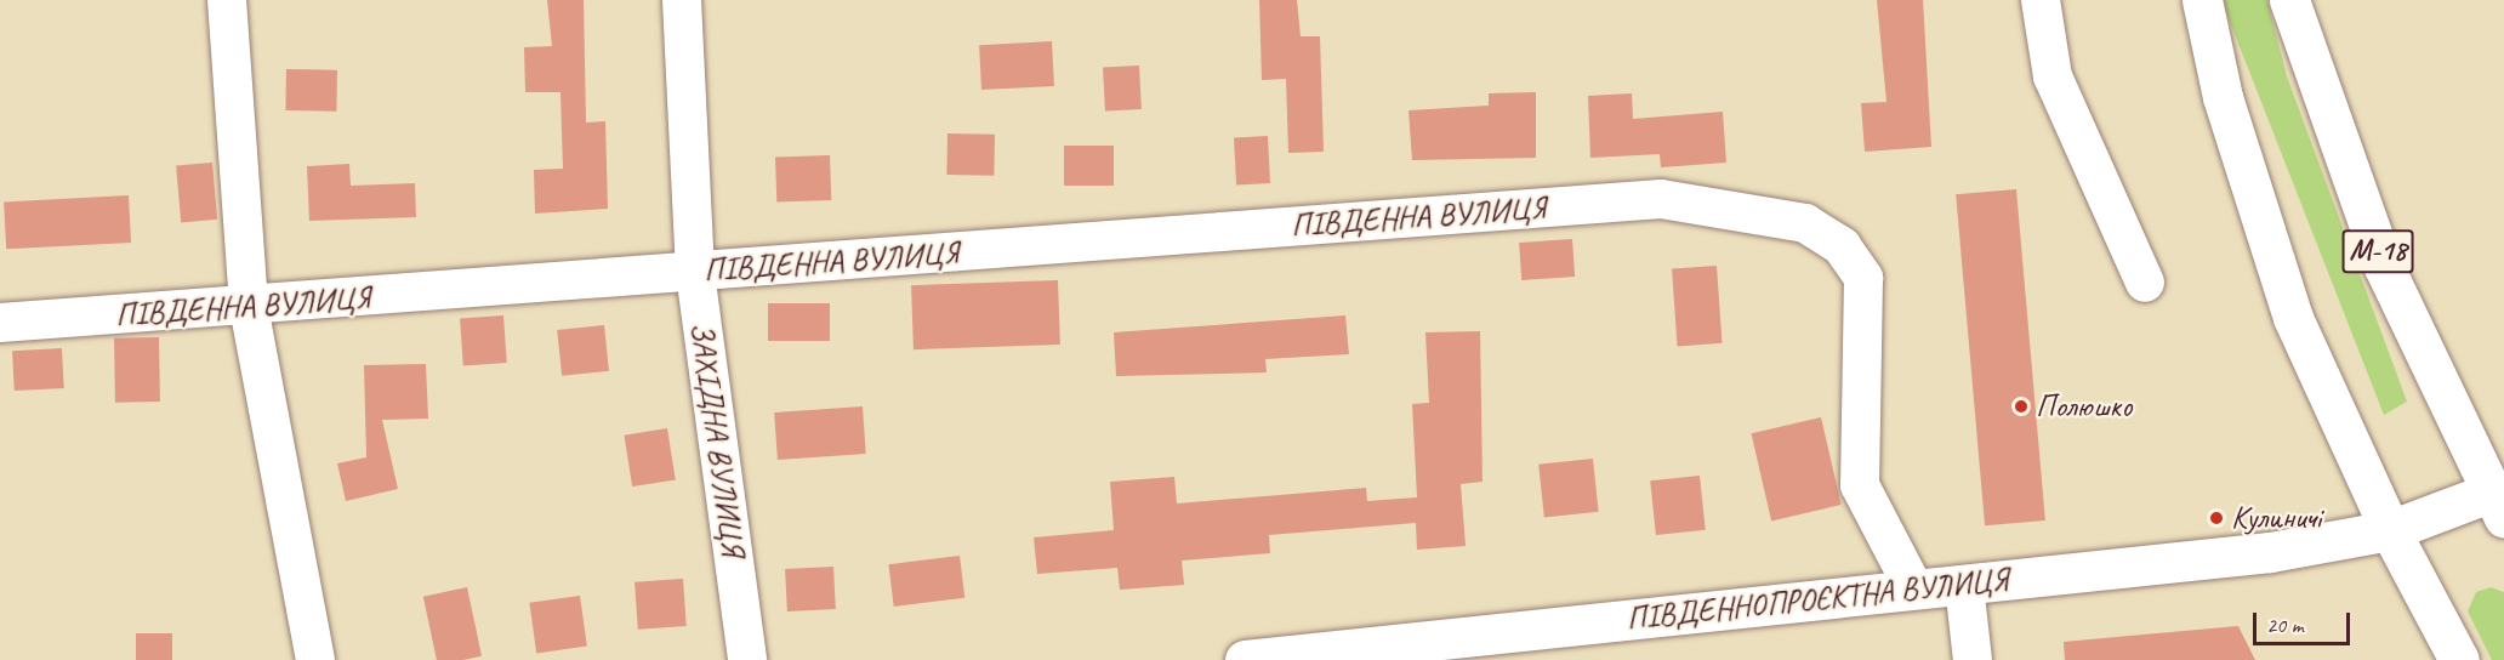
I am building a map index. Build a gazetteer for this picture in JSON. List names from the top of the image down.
{
  "streets": {
    "main road": ["М-18", "ПІВДЕННОПРОЄКТНА ВУЛИЦЯ"],
    "street": ["ПІВДЕННА ВУЛИЦЯ", "ЗАХІДНА ВУЛИЦЯ"]
  },
  "crossings": [
    ["ПІВДЕННА ВУЛИЦЯ", "ЗАХІДНА ВУЛИЦЯ"],
    ["ПІВДЕННА ВУЛИЦЯ", "ПІВДЕННОПРОЄКТНА ВУЛИЦЯ"],
    ["М-18", "ПІВДЕННОПРОЄКТНА ВУЛИЦЯ"]
  ],
  "places": ["Полюшко", "Кулиничі"],
  "scale_bar": "20 m"
}
